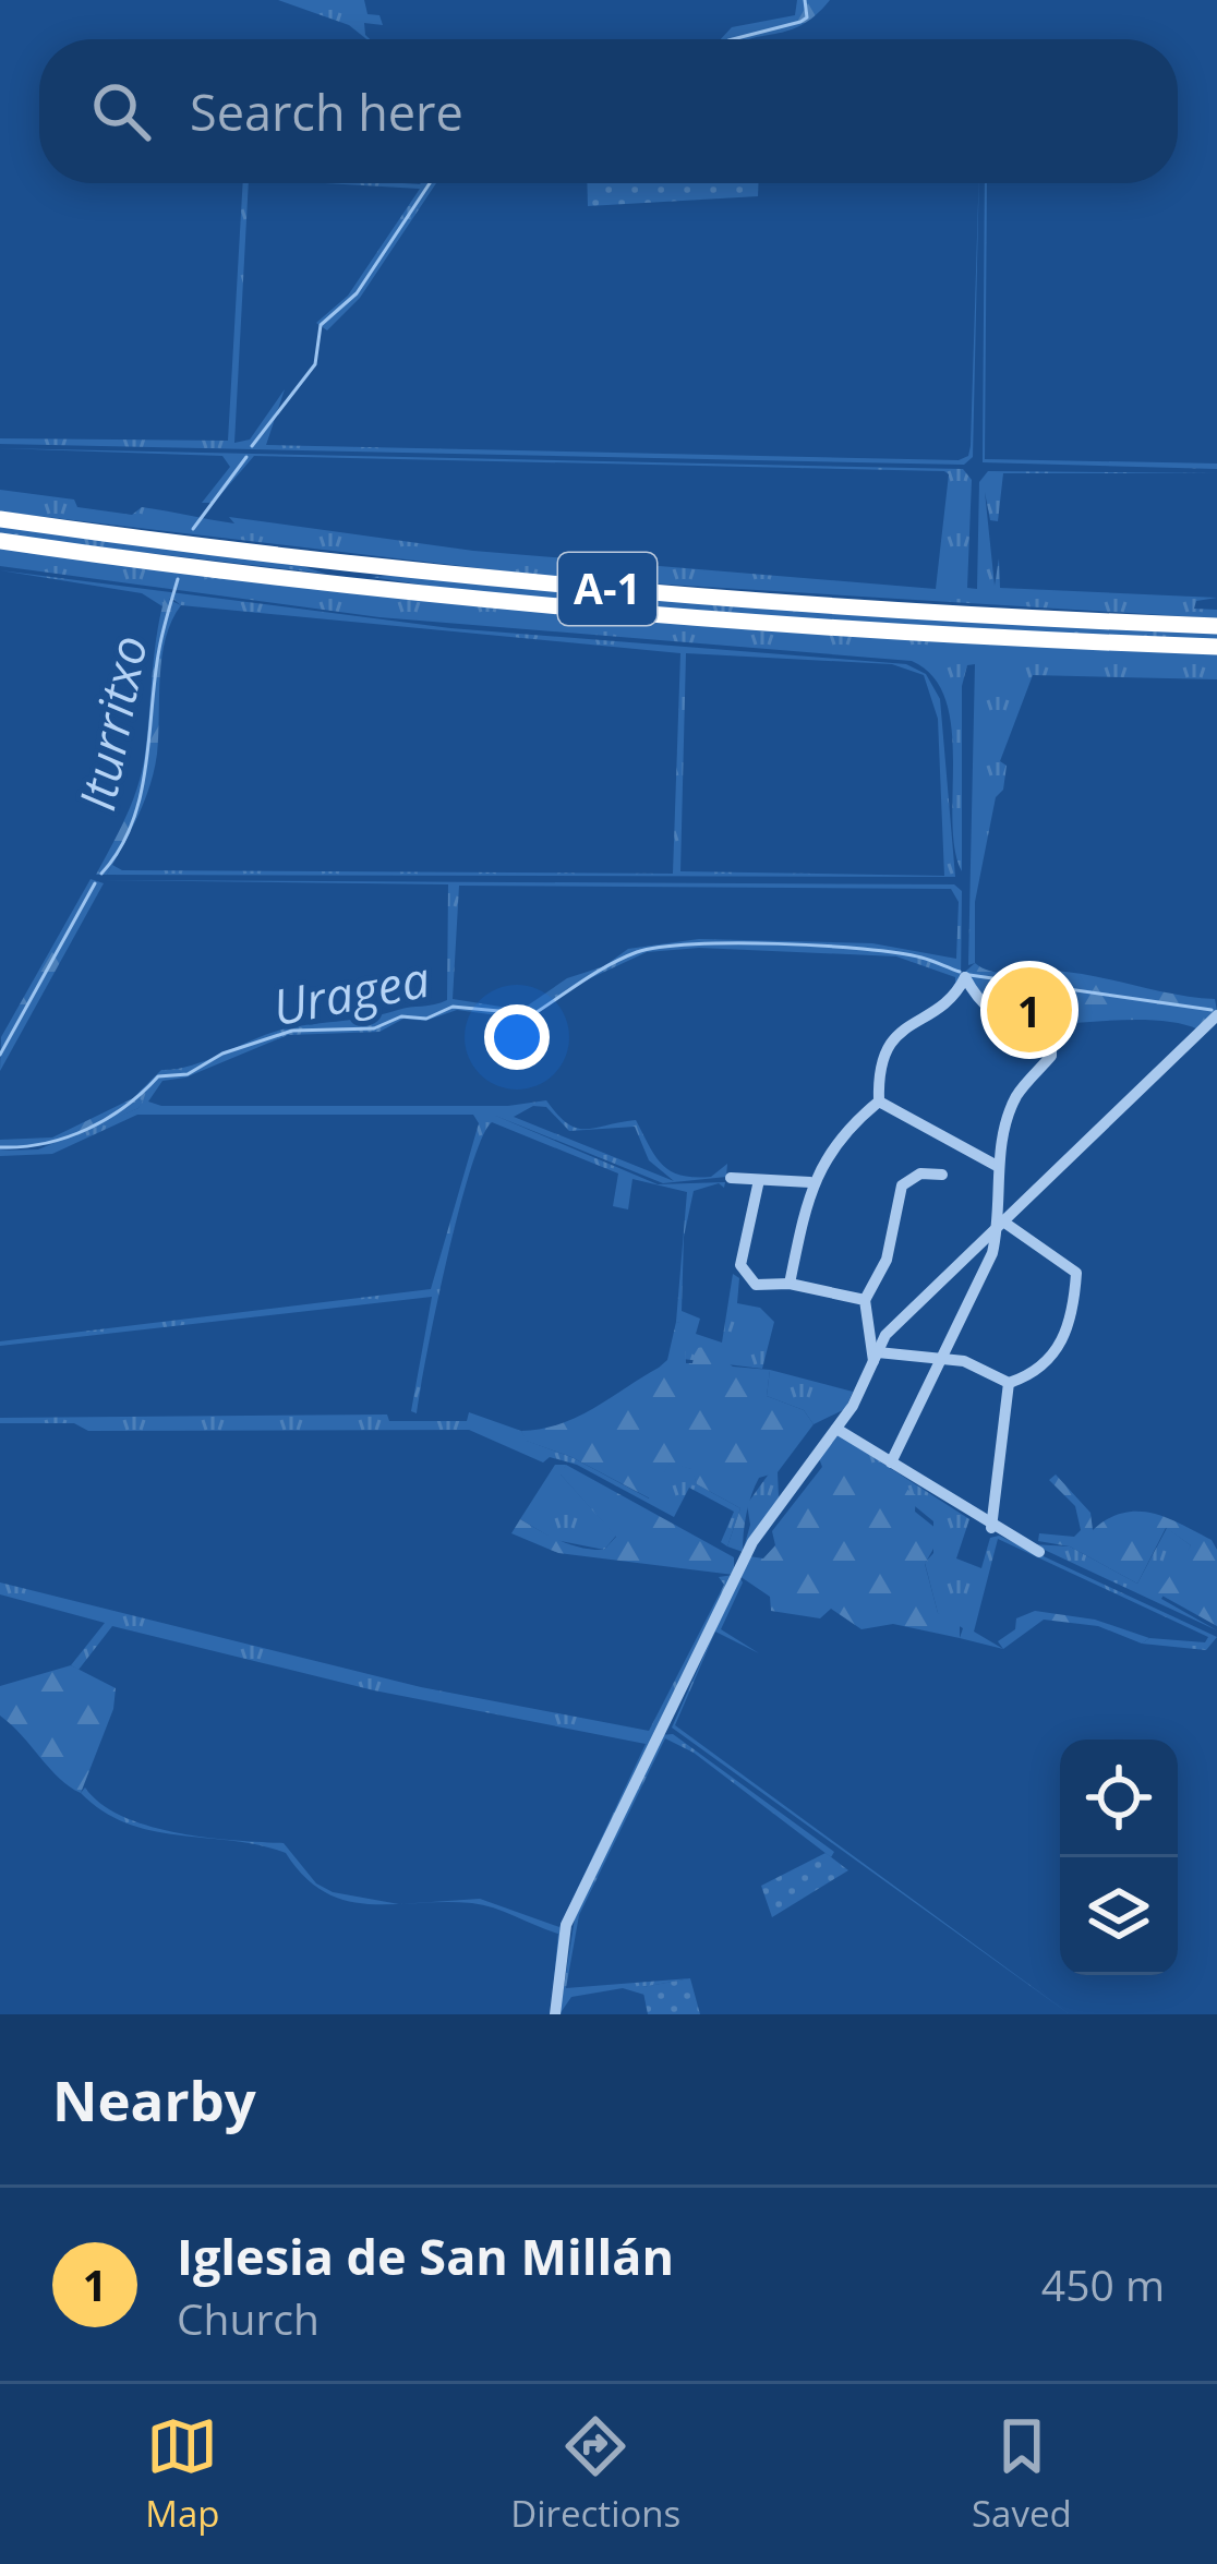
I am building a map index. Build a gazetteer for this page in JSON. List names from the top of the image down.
{
  "streets": {
    "highway": ["A-1"]
  },
  "water": ["Iturritxo", "Uragea"],
  "page": {
    "search": "Search here",
    "pins": "1",
    "heading": "Nearby",
    "list": [
      {
        "mark": "1",
        "name": "Iglesia de San Millán",
        "note": "Church",
        "value": "450 m"
      }
    ],
    "nav": ["Map", "Directions", "Saved"]
  }
}
